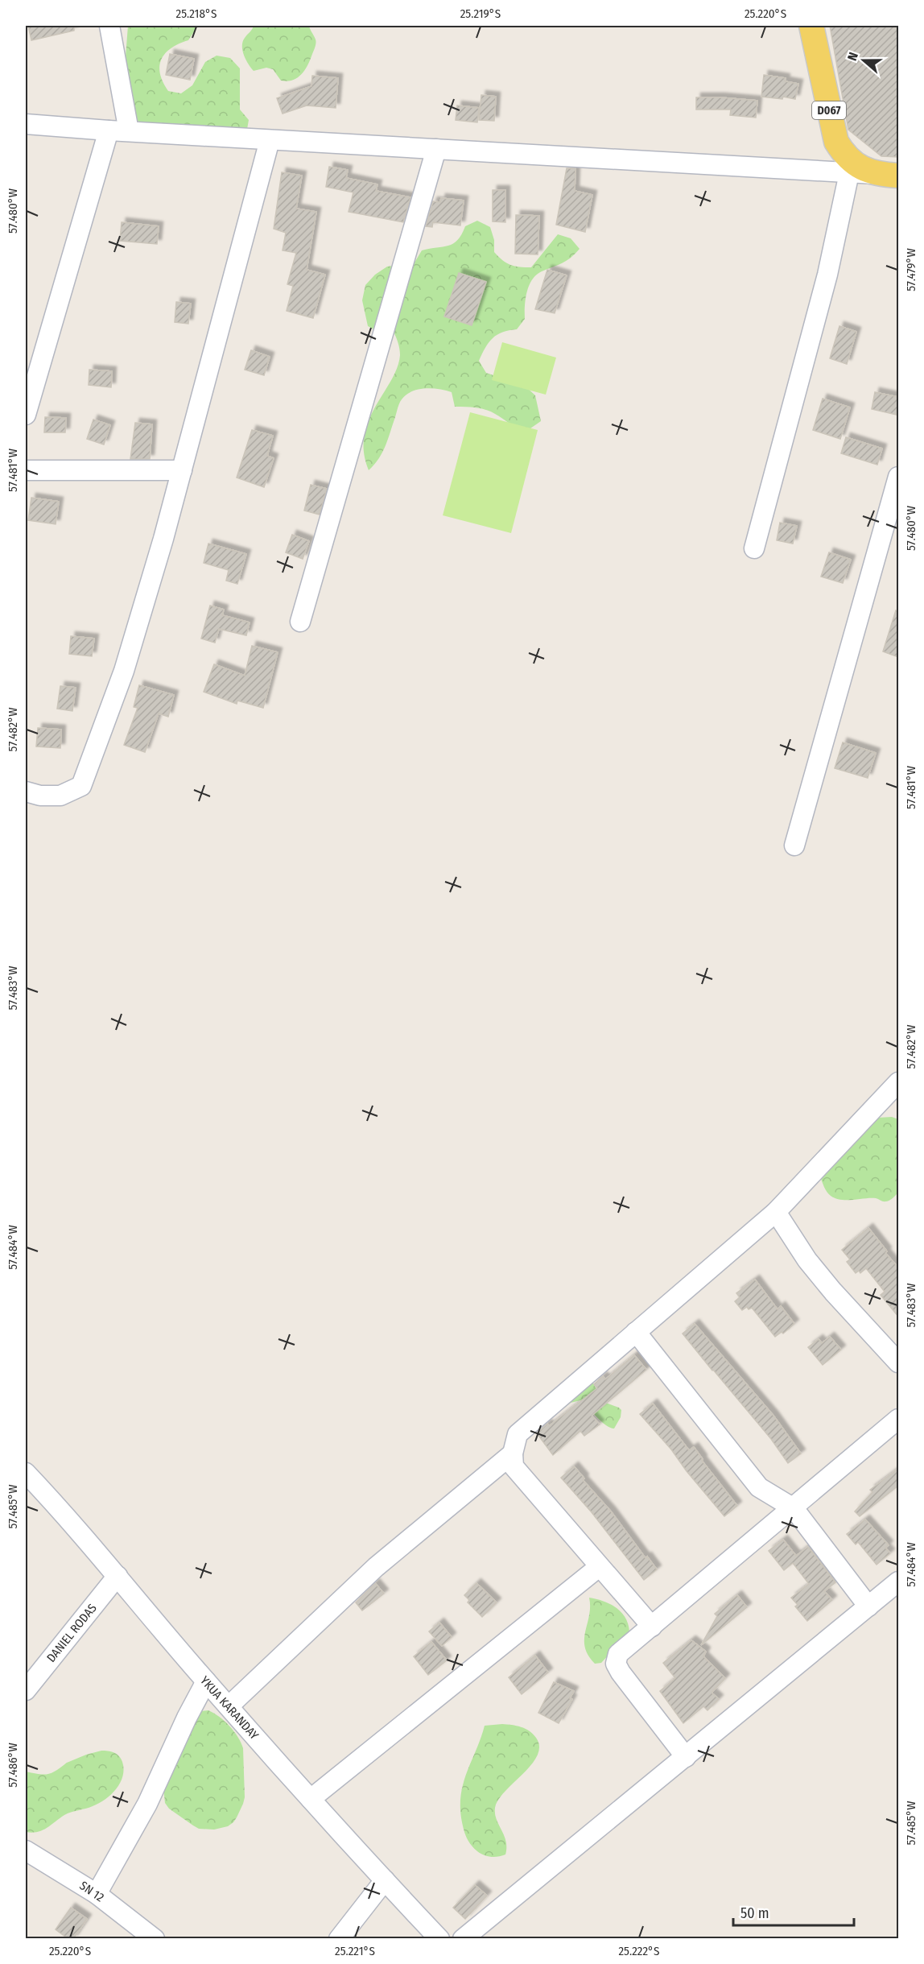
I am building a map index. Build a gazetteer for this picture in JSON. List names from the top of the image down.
{
  "streets": {
    "main road": ["D067"],
    "street": ["DANIEL RODAS", "YKUA KARANDAY", "SN 12"]
  },
  "crossings": [
    ["DANIEL RODAS", "YKUA KARANDAY"]
  ],
  "scale_bar": "50 m",
  "north": "left",
  "coordinates": [
    "25.218°S",
    "25.219°S",
    "25.220°S",
    "57.480°W",
    "57.479°W",
    "57.481°W",
    "57.482°W",
    "57.483°W",
    "57.484°W",
    "57.485°W",
    "57.486°W",
    "25.221°S",
    "25.222°S"
  ]
}
